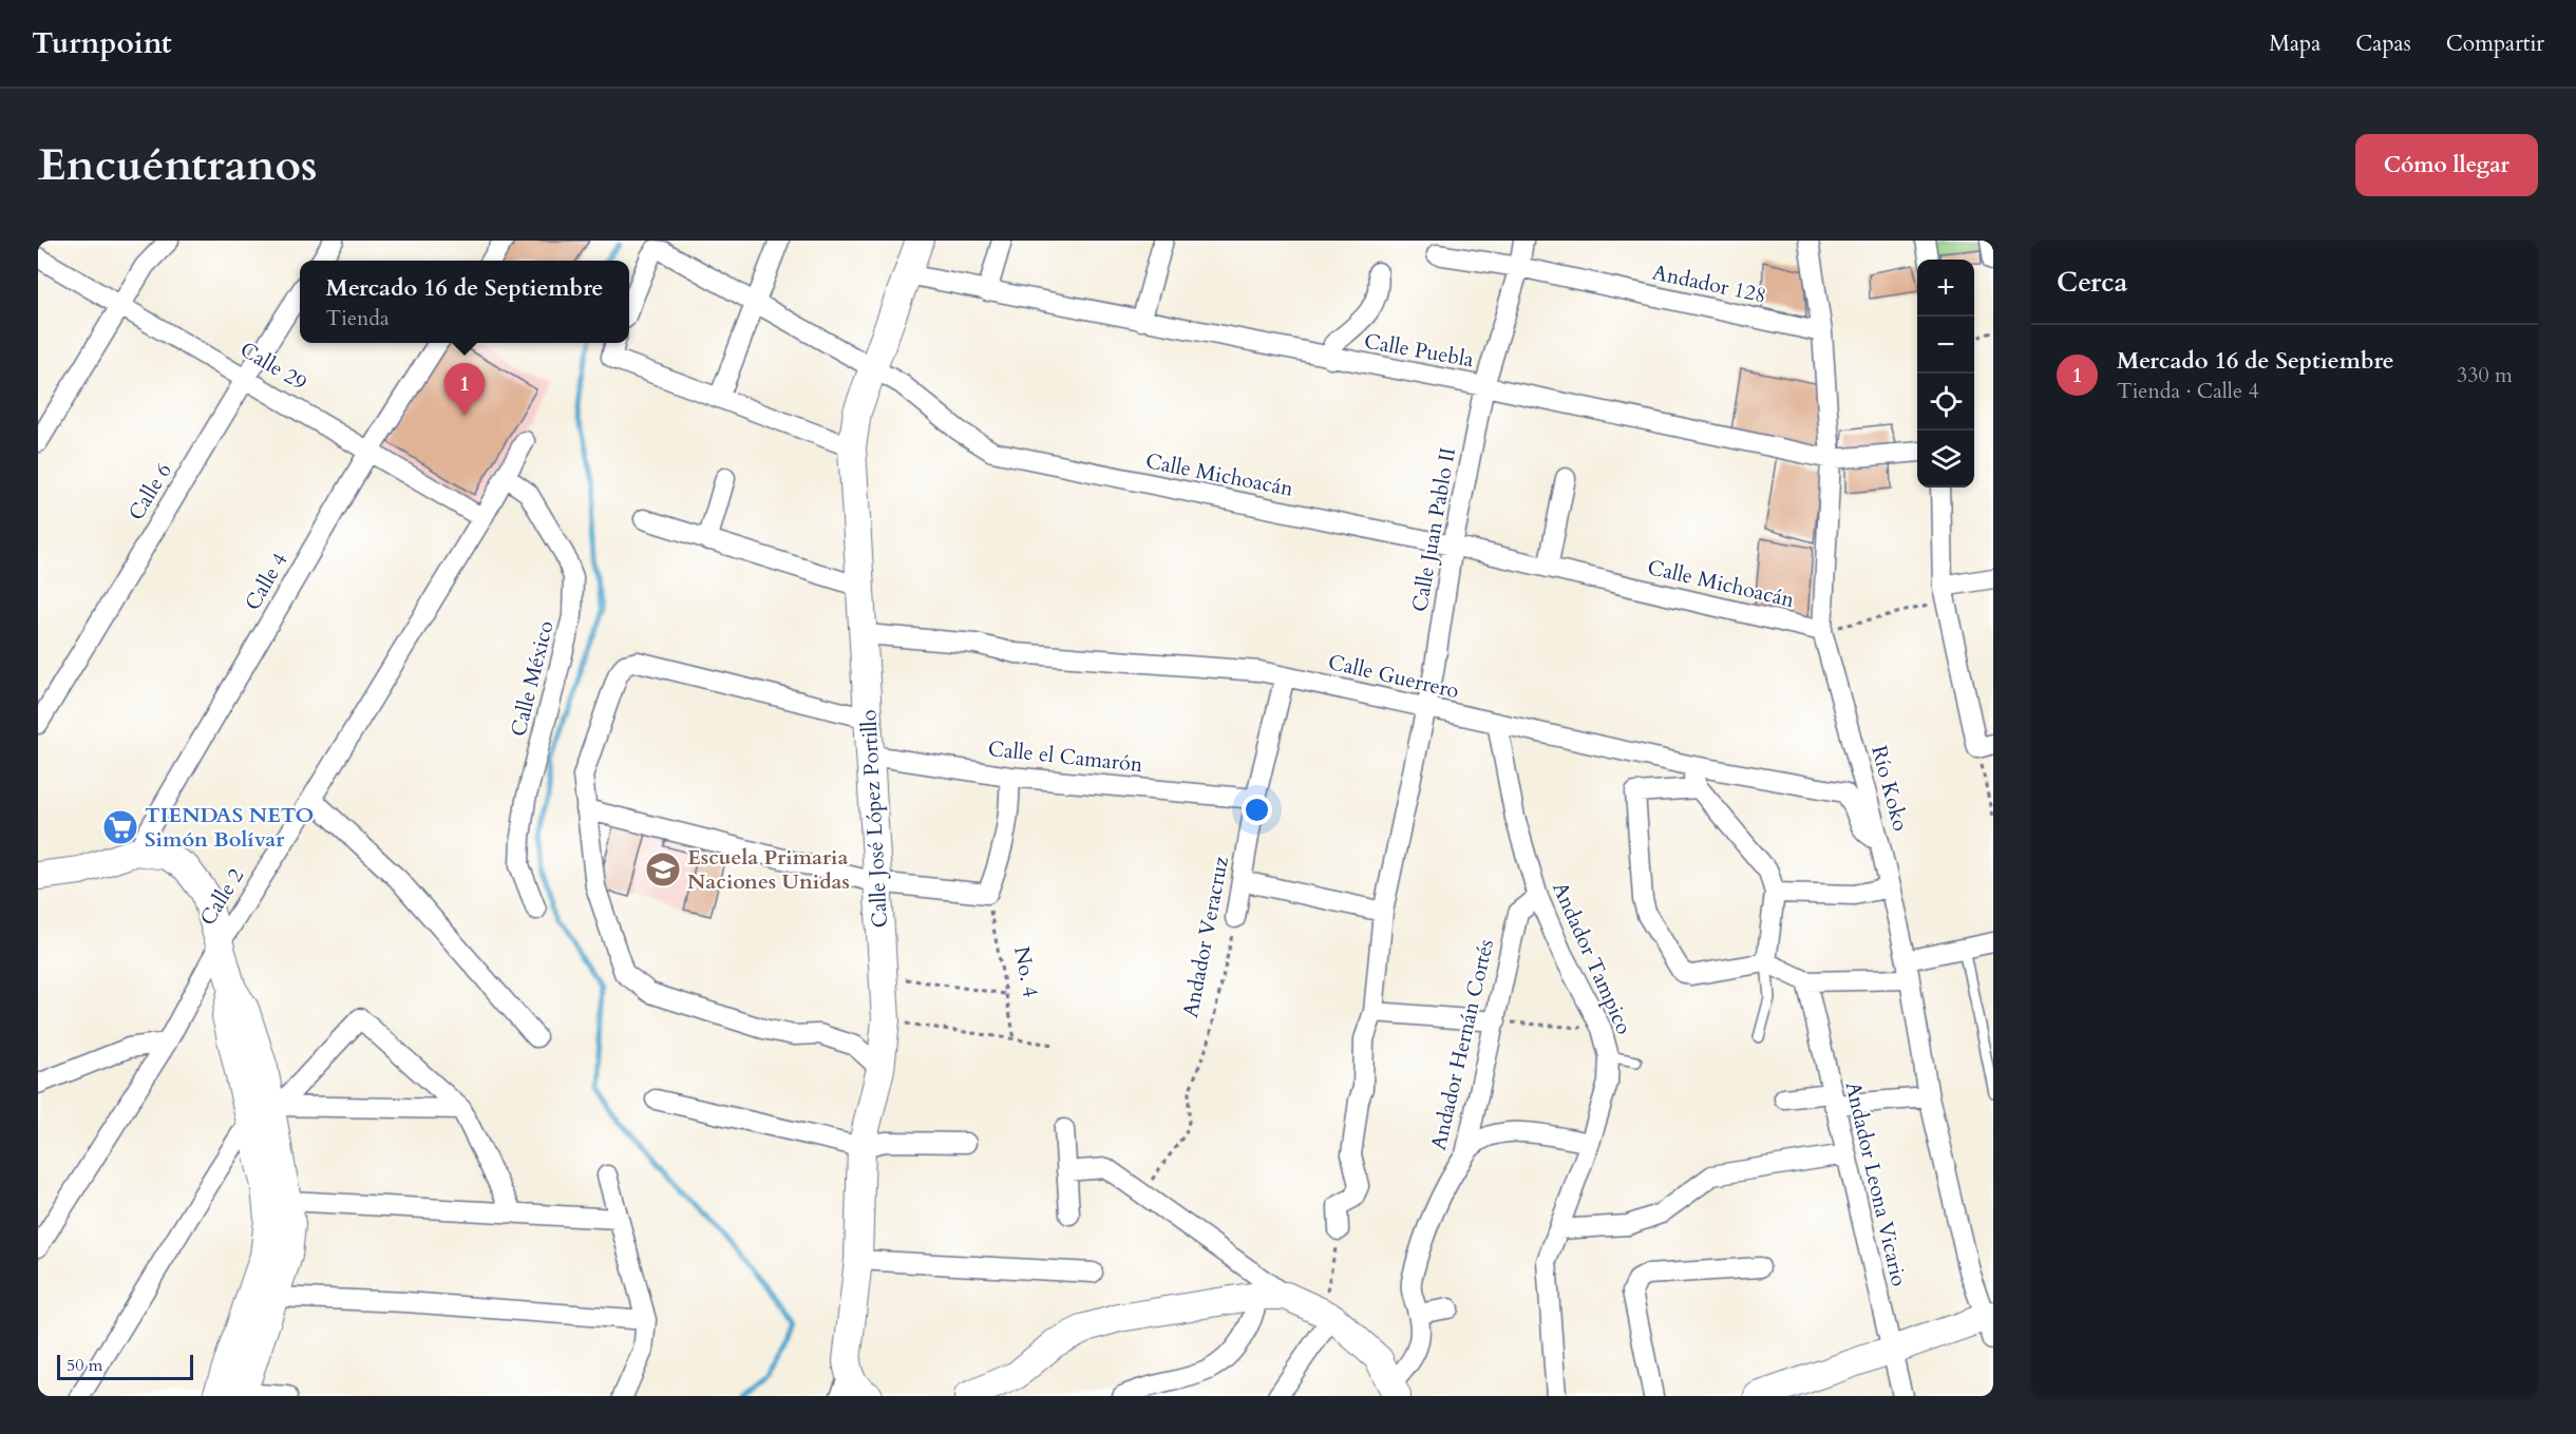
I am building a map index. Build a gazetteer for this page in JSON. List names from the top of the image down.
{
  "streets": {
    "street": [
      "Andador 128",
      "Calle Puebla",
      "Calle 29",
      "Calle Michoacán",
      "Calle 6",
      "Calle Juan Pablo II",
      "Calle 4",
      "Calle Guerrero",
      "Calle México",
      "Calle el Camarón",
      "Río Koko",
      "Calle José López Portillo",
      "Calle 2",
      "Andador Veracruz",
      "Andador Tampico",
      "Andador Hernán Cortés",
      "Andador Leona Vicario"
    ],
    "path": ["No. 4"]
  },
  "crossings": [
    ["Andador 128", "Calle Juan Pablo II"],
    ["Andador 128", "Río Koko"],
    ["Calle Puebla", "Calle Juan Pablo II"],
    ["Calle Puebla", "Río Koko"],
    ["Calle Puebla", "Calle José López Portillo"],
    ["Calle 29", "Calle 6"],
    ["Calle 29", "Calle 4"],
    ["Calle 29", "Calle 2"],
    ["Calle Michoacán", "Calle Juan Pablo II"],
    ["Calle Michoacán", "Río Koko"],
    ["Calle Michoacán", "Calle José López Portillo"],
    ["Calle Juan Pablo II", "Calle Guerrero"],
    ["Calle Guerrero", "Río Koko"],
    ["Calle Guerrero", "Calle José López Portillo"],
    ["Calle Guerrero", "Andador Veracruz"],
    ["Calle Guerrero", "Andador Tampico"],
    ["Calle México", "Calle 2"],
    ["Calle el Camarón", "Calle José López Portillo"],
    ["Calle el Camarón", "Andador Veracruz"],
    ["Andador Tampico", "Andador Hernán Cortés"]
  ],
  "places": {
    "supermarket": ["TIENDAS NETO Simón Bolívar"],
    "school or university": ["Escuela Primaria Naciones Unidas"]
  },
  "scale_bar": "50 m",
  "page": {
    "header": "Turnpoint",
    "nav": ["Mapa", "Capas", "Compartir"],
    "buttons": "Cómo llegar",
    "title": "Encuéntranos",
    "heading": "Cerca",
    "map_buttons": ["+", "−"],
    "popup": ["Mercado 16 de Septiembre", "Tienda"],
    "list": [
      {
        "mark": "1",
        "name": "Mercado 16 de Septiembre",
        "note": "Tienda · Calle 4",
        "value": "330 m"
      }
    ],
    "pins": "1",
    "scale": "50 m"
  }
}
